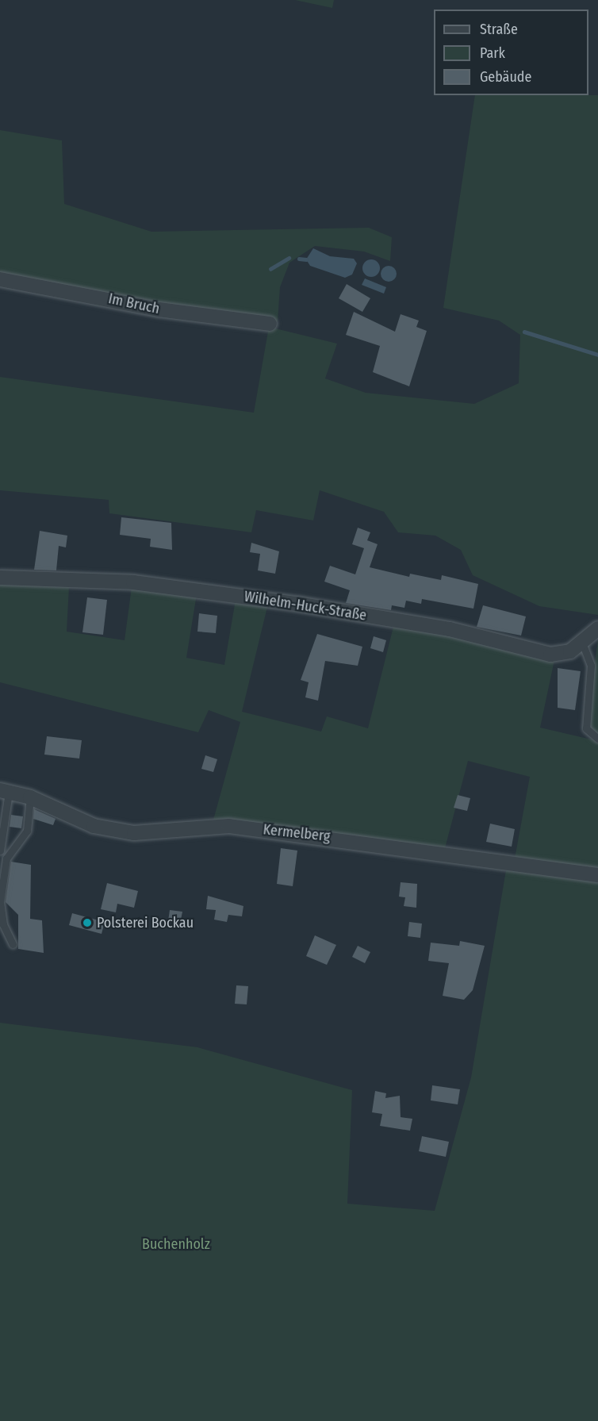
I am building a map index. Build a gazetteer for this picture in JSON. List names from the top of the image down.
{
  "streets": {
    "street": ["Im Bruch", "Wilhelm-Huck-Straße", "Kermelberg"]
  },
  "parks": ["Buchenholz"],
  "places": ["Polsterei Bockau"],
  "legend": ["Straße", "Park", "Gebäude"]
}
